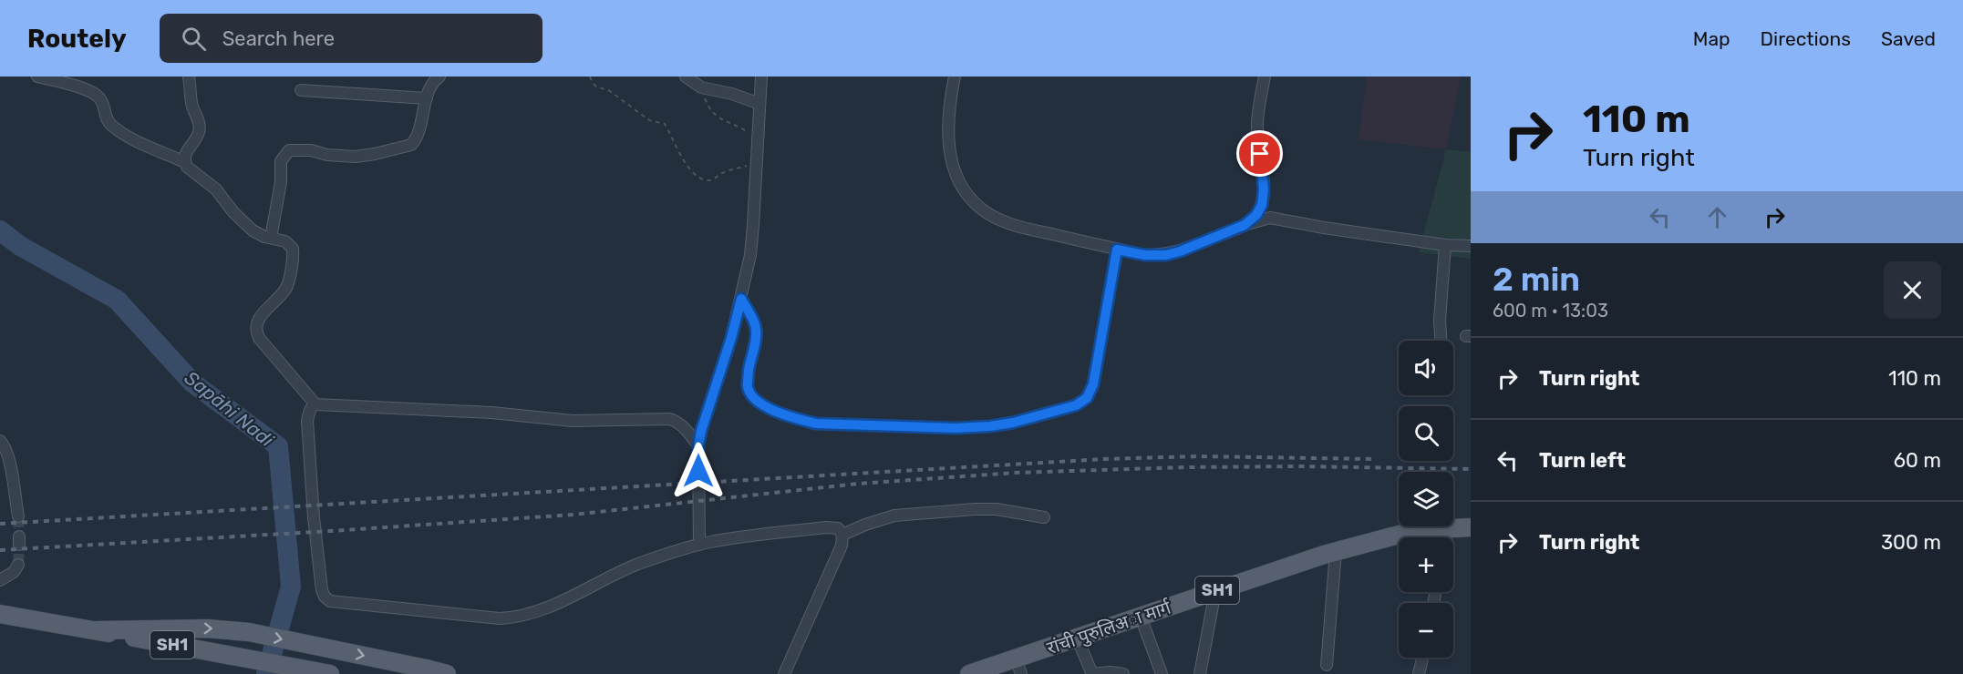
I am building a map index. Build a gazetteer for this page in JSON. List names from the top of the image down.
{
  "streets": {
    "main road": ["SH1", "रांची पुरुलिअा मार्ग"]
  },
  "water": ["Sapāhi Nadi"],
  "page": {
    "header": "Routely",
    "search": "Search here",
    "nav": ["Map", "Directions", "Saved"],
    "turn": ["110 m", "Turn right"],
    "heading": ["2 min", "600 m · 13:03"],
    "list": [
      {
        "name": "Turn right",
        "value": "110 m"
      },
      {
        "name": "Turn left",
        "value": "60 m"
      },
      {
        "name": "Turn right",
        "value": "300 m"
      }
    ],
    "map_buttons": ["+", "−"]
  }
}
